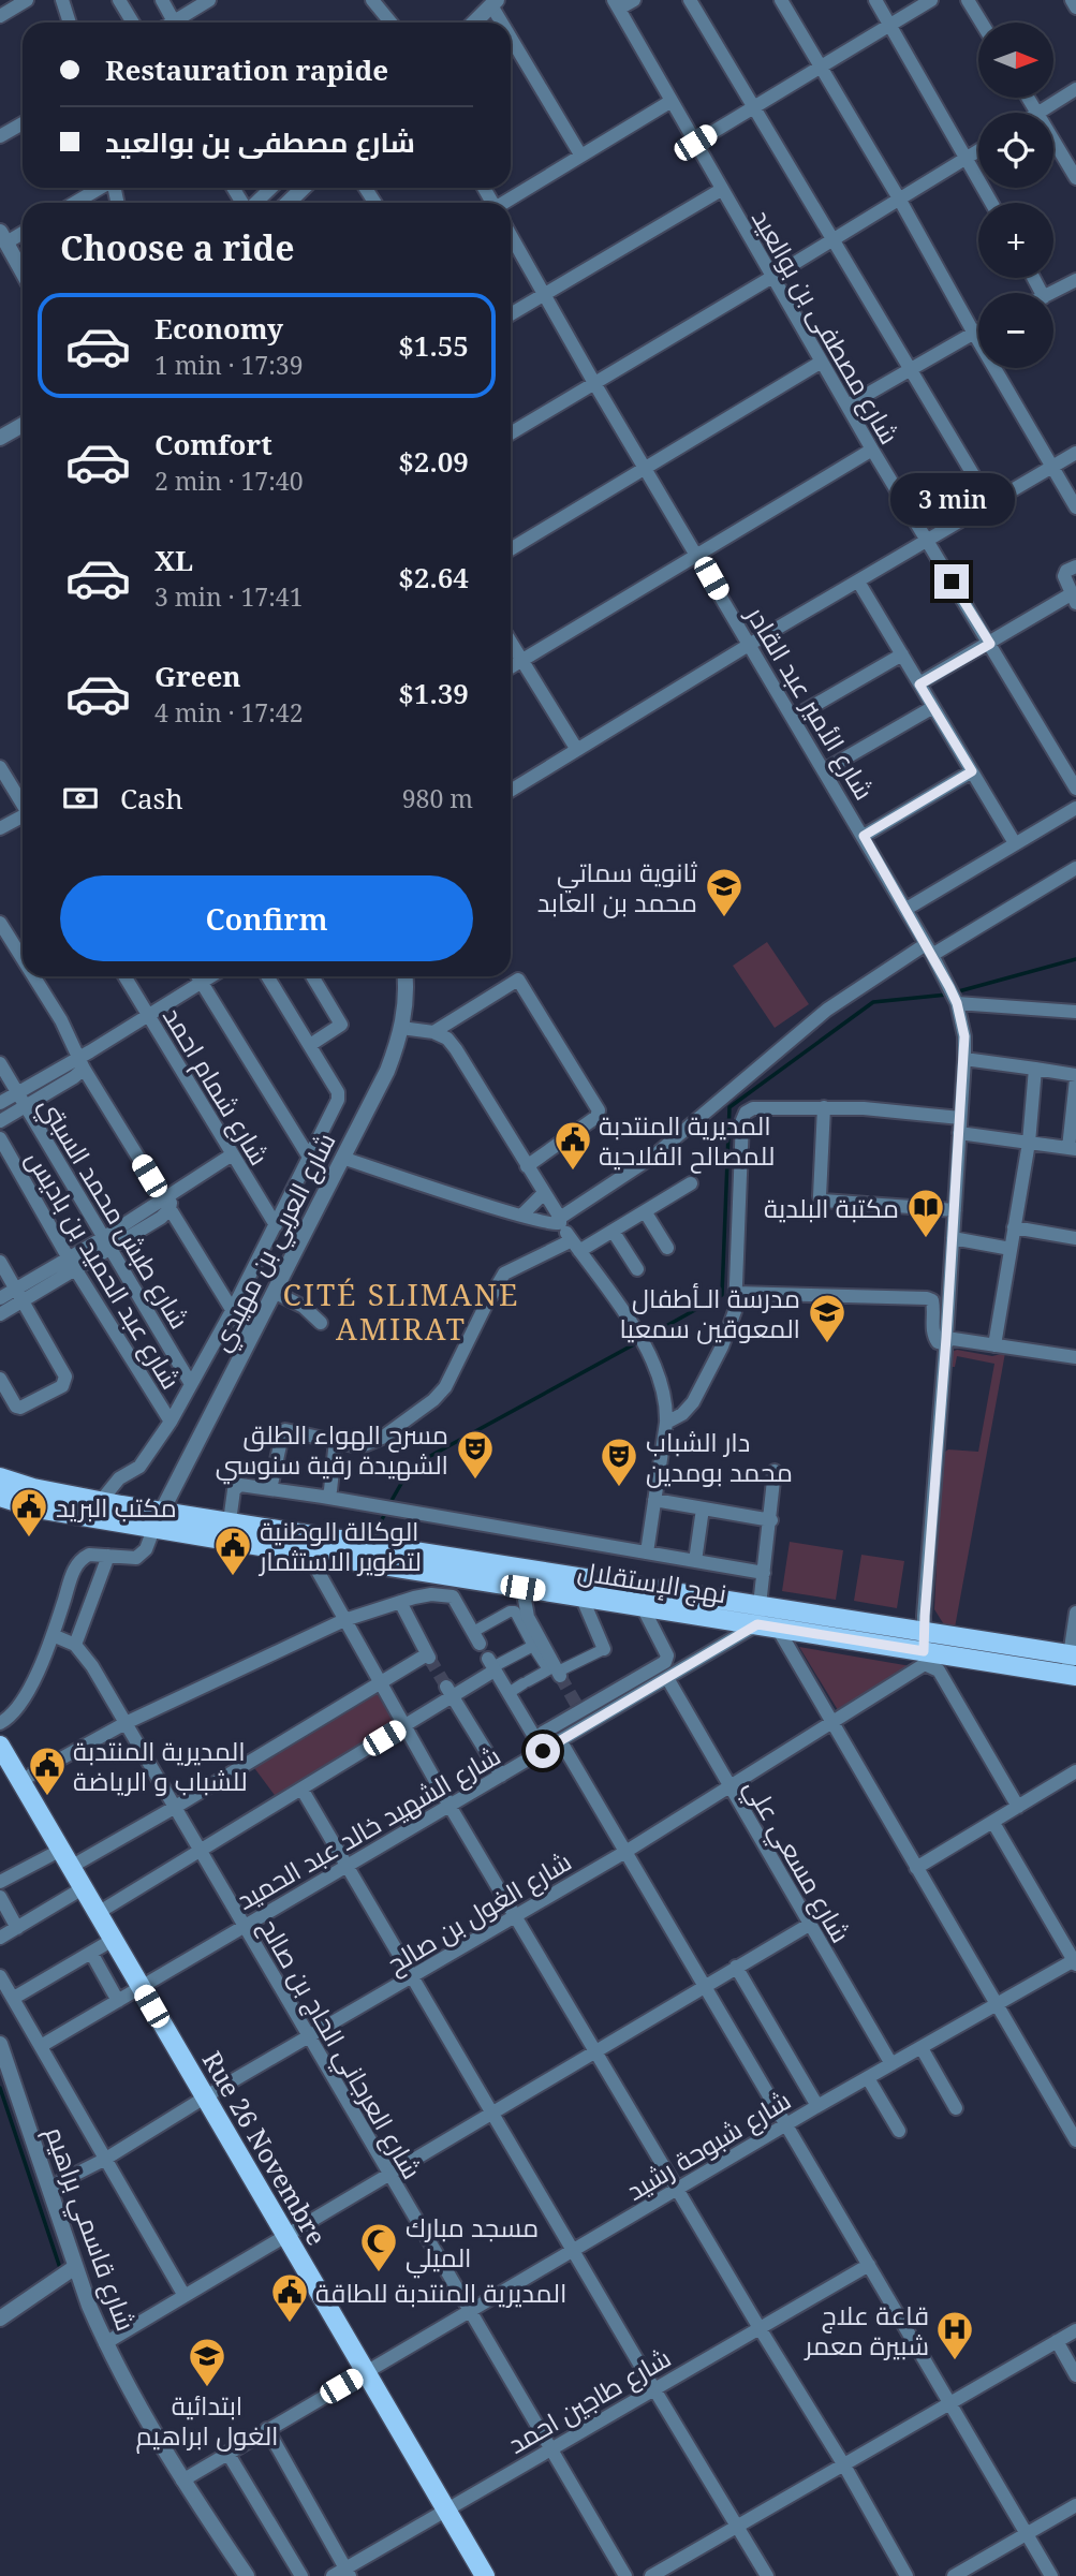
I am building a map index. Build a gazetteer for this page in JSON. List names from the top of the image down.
{
  "streets": {
    "main road": ["نهج الإستقلال", "Rue 26 Novembre"],
    "street": [
      "شارع مصطفى بن بوالعيد",
      "شارع الأمير عبد القادر",
      "شارع شمام احمد",
      "شارع طبش محمد السبتي",
      "شارع العربي بن مهيدي",
      "شارع عبد الحميد بن باديس",
      "شارع الشهيد خالد عبد الحميد",
      "شارع مسعي علي",
      "شارع الغول بن صالح",
      "شارع العرجاني الحاج بن صالح",
      "شارع شبوحة رشيد",
      "شارع قاسمي براهيم",
      "شارع طاجين احمد"
    ]
  },
  "crossings": [
    ["شارع الأمير عبد القادر", "نهج الإستقلال"],
    ["شارع العربي بن مهيدي", "نهج الإستقلال"],
    ["نهج الإستقلال", "شارع الشهيد خالد عبد الحميد"],
    ["نهج الإستقلال", "شارع الغول بن صالح"],
    ["شارع الشهيد خالد عبد الحميد", "شارع مسعي علي"],
    ["شارع الشهيد خالد عبد الحميد", "شارع العرجاني الحاج بن صالح"],
    ["شارع الشهيد خالد عبد الحميد", "Rue 26 Novembre"],
    ["شارع مسعي علي", "شارع الغول بن صالح"],
    ["شارع مسعي علي", "شارع شبوحة رشيد"],
    ["شارع الغول بن صالح", "شارع العرجاني الحاج بن صالح"],
    ["شارع الغول بن صالح", "Rue 26 Novembre"],
    ["شارع الغول بن صالح", "شارع قاسمي براهيم"],
    ["شارع العرجاني الحاج بن صالح", "شارع شبوحة رشيد"],
    ["شارع العرجاني الحاج بن صالح", "شارع طاجين احمد"],
    ["شارع شبوحة رشيد", "Rue 26 Novembre"],
    ["شارع شبوحة رشيد", "شارع قاسمي براهيم"],
    ["Rue 26 Novembre", "شارع طاجين احمد"]
  ],
  "districts": ["CITÉ SLIMANE AMIRAT"],
  "places": {
    "school or university": ["ثانوية سماتي محمد بن العابد", "مدرسة الـأطفال المعوقين سمعيا", "ابتدائية الغول ابراهيم"],
    "public building": [
      "المديرية المنتدبة للمصالح الفلاحية",
      "مكتب البريد",
      "الوكالة الوطنية لتطوير الاستثمار",
      "المديرية المنتدبة للشباب و الرياضة",
      "المديرية المنتدبة للطاقة"
    ],
    "library": ["مكتبة البلدية"],
    "theatre": ["مسرح الهواء الطلق الشهيدة رقية سنوسي", "دار الشباب محمد بومدين"],
    "mosque": ["مسجد مبارك الميلي"],
    "hospital": ["قاعة علاج شبيرة معمر"]
  },
  "north": "right",
  "page": {
    "map_buttons": ["+", "−"],
    "banner": ["Restauration rapide", "شارع مصطفى بن بوالعيد"],
    "heading": "Choose a ride",
    "list": [
      {
        "name": "Economy",
        "note": "1 min · 17:39",
        "value": "$1.55"
      },
      {
        "name": "Comfort",
        "note": "2 min · 17:40",
        "value": "$2.09"
      },
      {
        "name": "XL",
        "note": "3 min · 17:41",
        "value": "$2.64"
      },
      {
        "name": "Green",
        "note": "4 min · 17:42",
        "value": "$1.39"
      }
    ],
    "bubble": "3 min",
    "pay": ["Cash", "980 m"],
    "buttons": "Confirm"
  }
}
